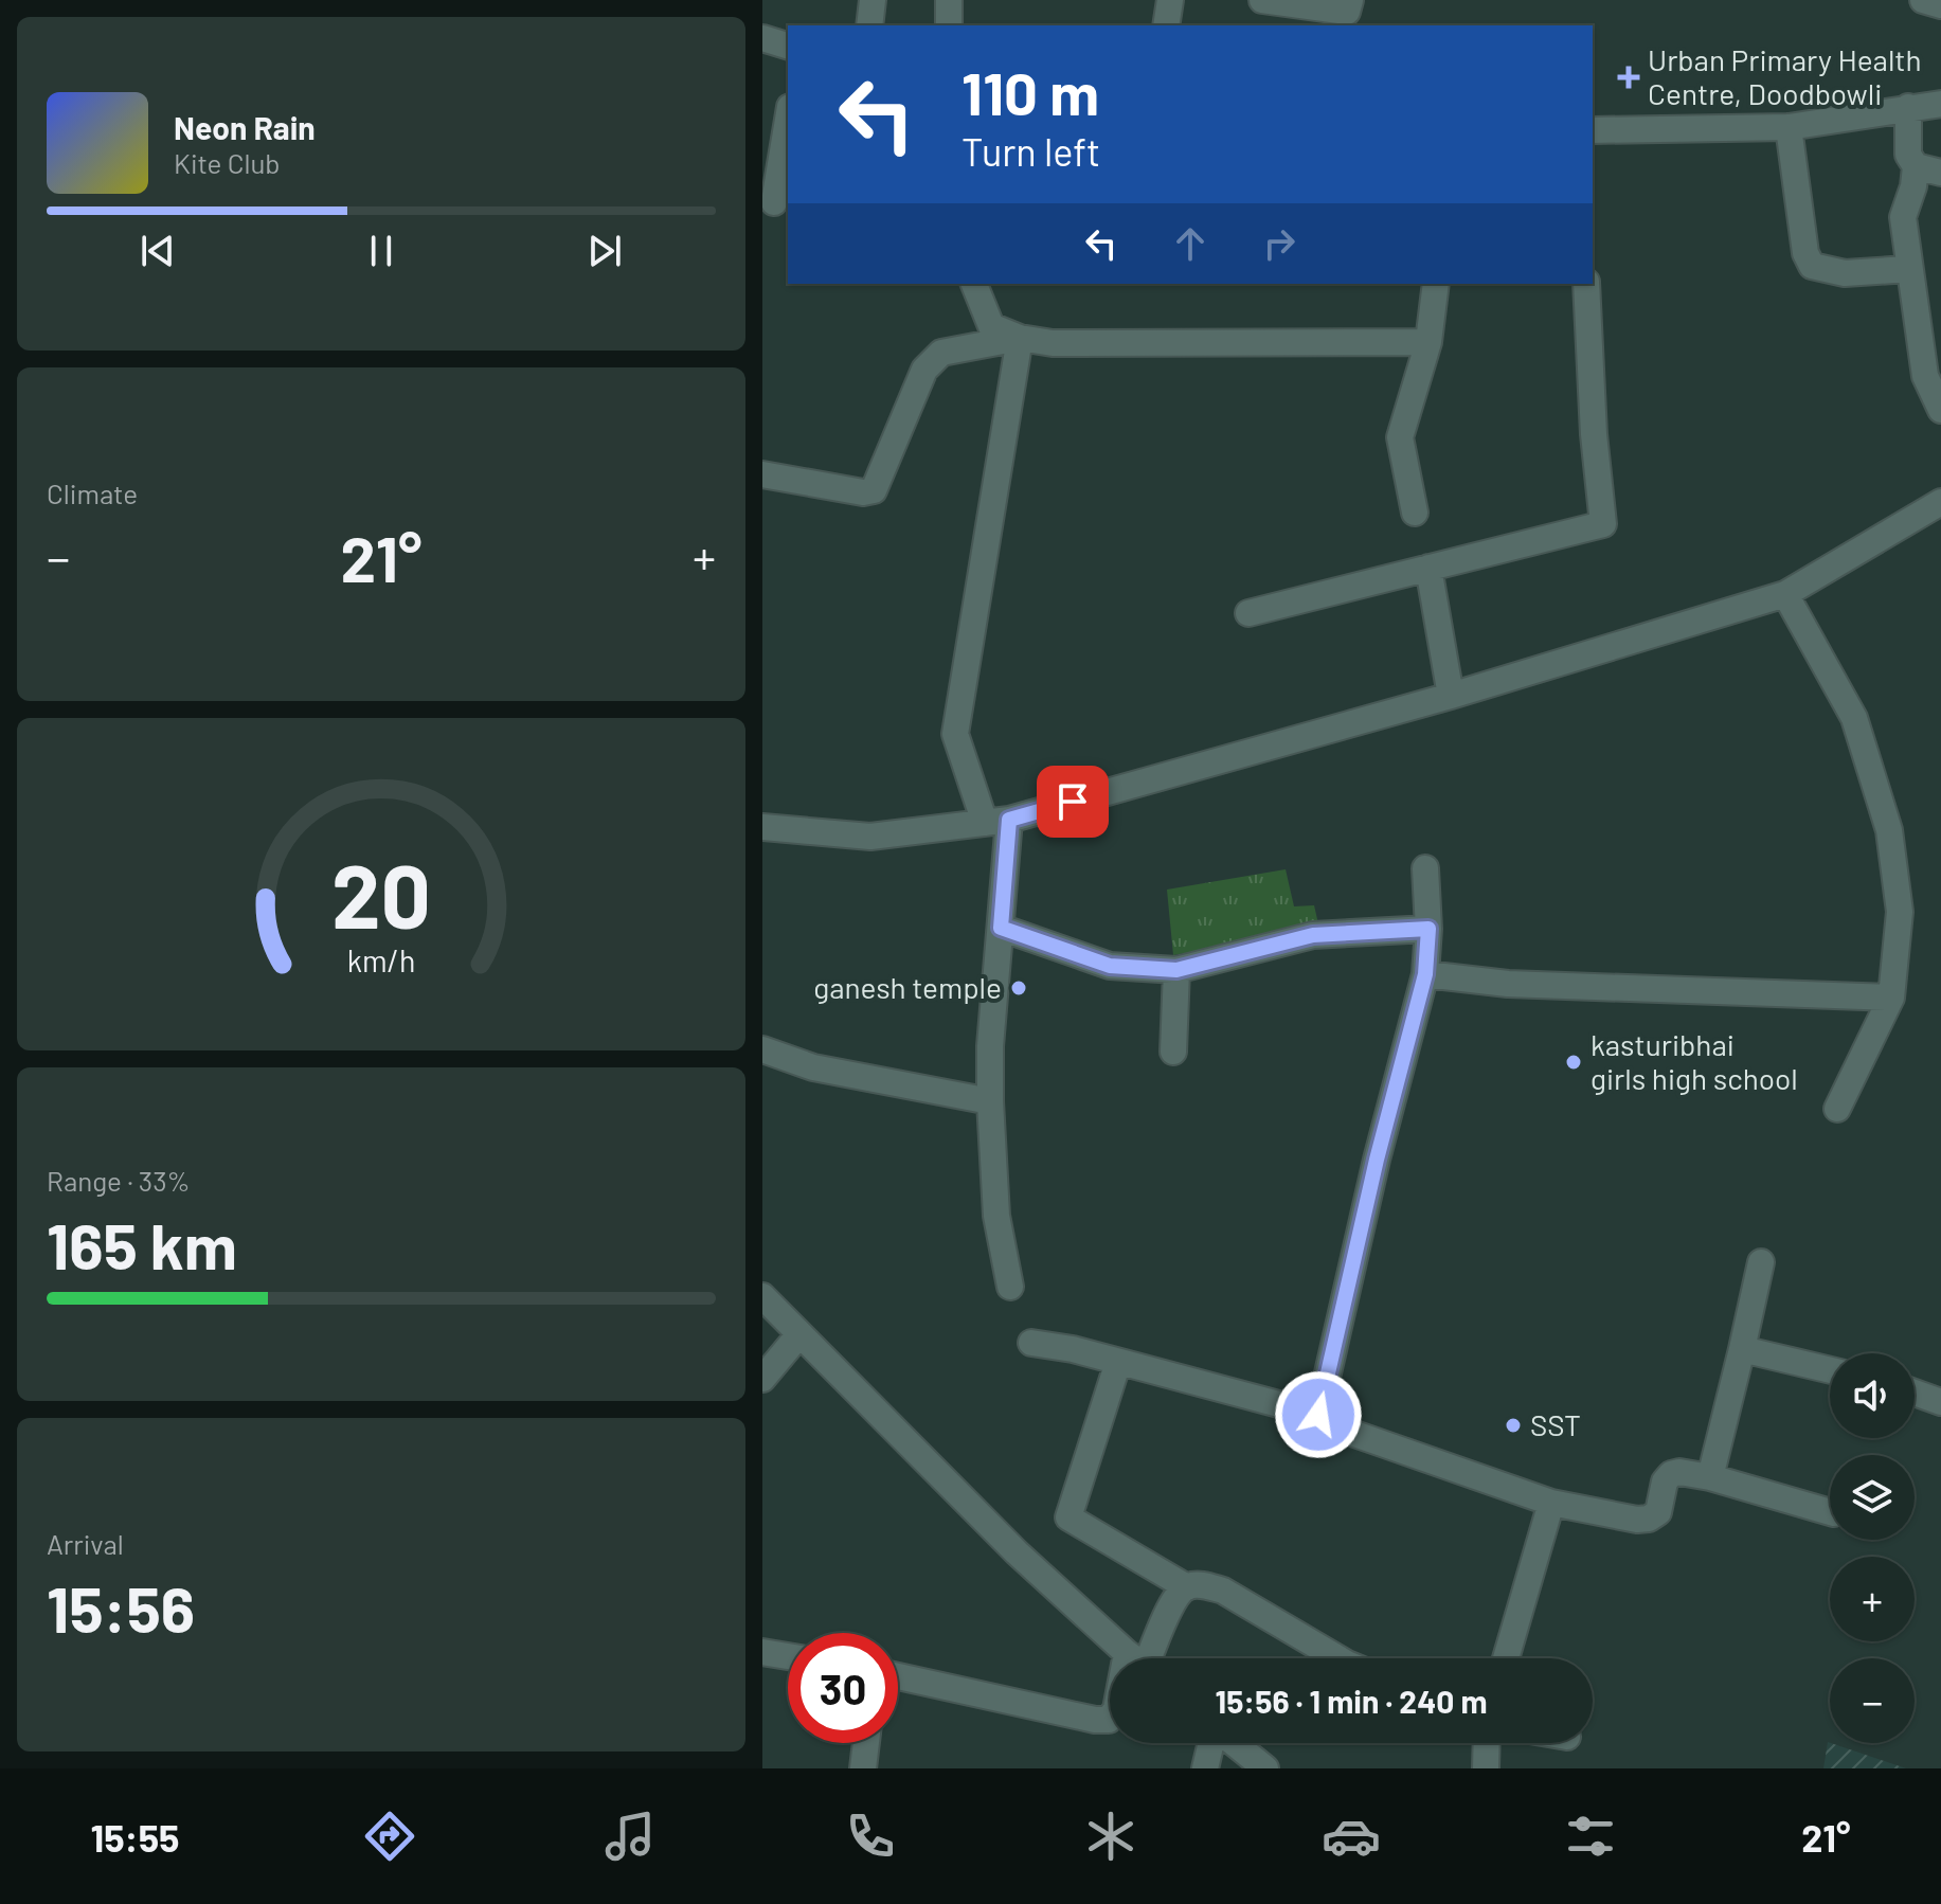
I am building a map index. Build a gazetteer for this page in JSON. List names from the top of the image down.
{
  "places": {
    "health": ["Urban Primary Health Centre, Doodbowli"],
    "other": ["ganesh temple", "kasturibhai girls high school", "SST"]
  },
  "page": {
    "turn": ["110 m", "Turn left"],
    "song": ["Neon Rain", "Kite Club"],
    "tile": [
      "Climate",
      ["Range · 33%", "165 km"],
      ["Arrival", "15:56"]
    ],
    "heat": ["−", "21°", "+"],
    "map_buttons": ["+", "−"],
    "limit": "30",
    "trip": "15:56 · 1 min · 240 m",
    "tabs": ["15:55", "21°"],
    "gauge": ["20", "km/h"]
  }
}
